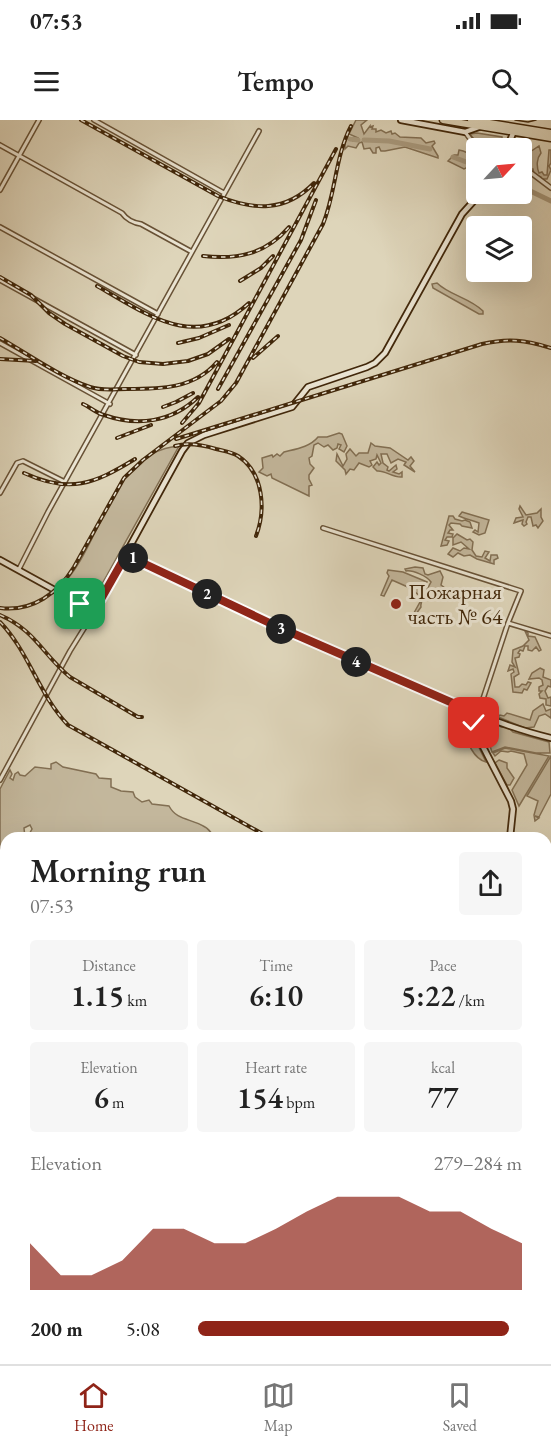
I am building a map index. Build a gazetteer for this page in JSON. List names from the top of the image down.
{
  "places": ["Пожарная часть № 64"],
  "north": "top right",
  "page": {
    "status": "07:53",
    "header": "Tempo",
    "pins": [
      "1",
      "2",
      "3",
      "4"
    ],
    "heading": ["Morning run", "07:53"],
    "stats": [
      ["Distance", "1.15 km"],
      ["Time", "6:10"],
      ["Pace", "5:22 /km"],
      ["Elevation", "6 m"],
      ["Heart rate", "154 bpm"],
      ["kcal", "77"]
    ],
    "chart": ["Elevation", "279–284 m"],
    "list": [
      {
        "name": "200 m",
        "note": "5:08"
      }
    ],
    "tabs": ["Home", "Map", "Saved"]
  }
}
